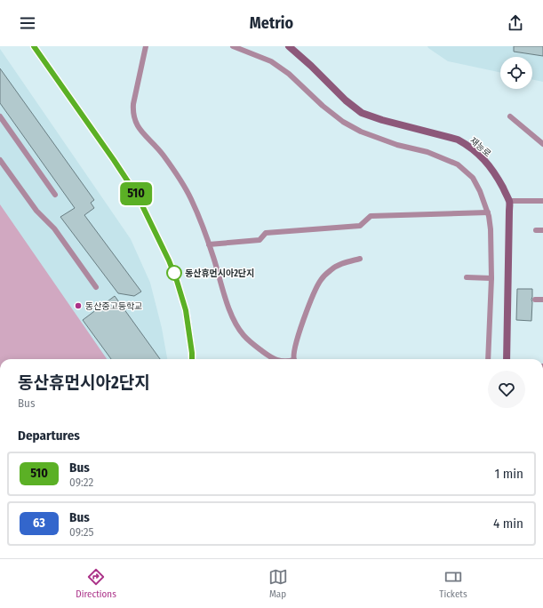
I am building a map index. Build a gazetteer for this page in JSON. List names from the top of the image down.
{
  "streets": {
    "street": ["재능로"]
  },
  "places": ["동산휴먼시아2단지", "동산중고등학교"],
  "lines": ["bus line 510"],
  "page": {
    "header": "Metrio",
    "on_map": "510",
    "heading": [
      ["동산휴먼시아2단지", "Bus"],
      "Departures"
    ],
    "list": [
      {
        "mark": "510",
        "name": "Bus",
        "note": "09:22",
        "value": "1 min"
      },
      {
        "mark": "63",
        "name": "Bus",
        "note": "09:25",
        "value": "4 min"
      }
    ],
    "tabs": ["Directions", "Map", "Tickets"]
  }
}
